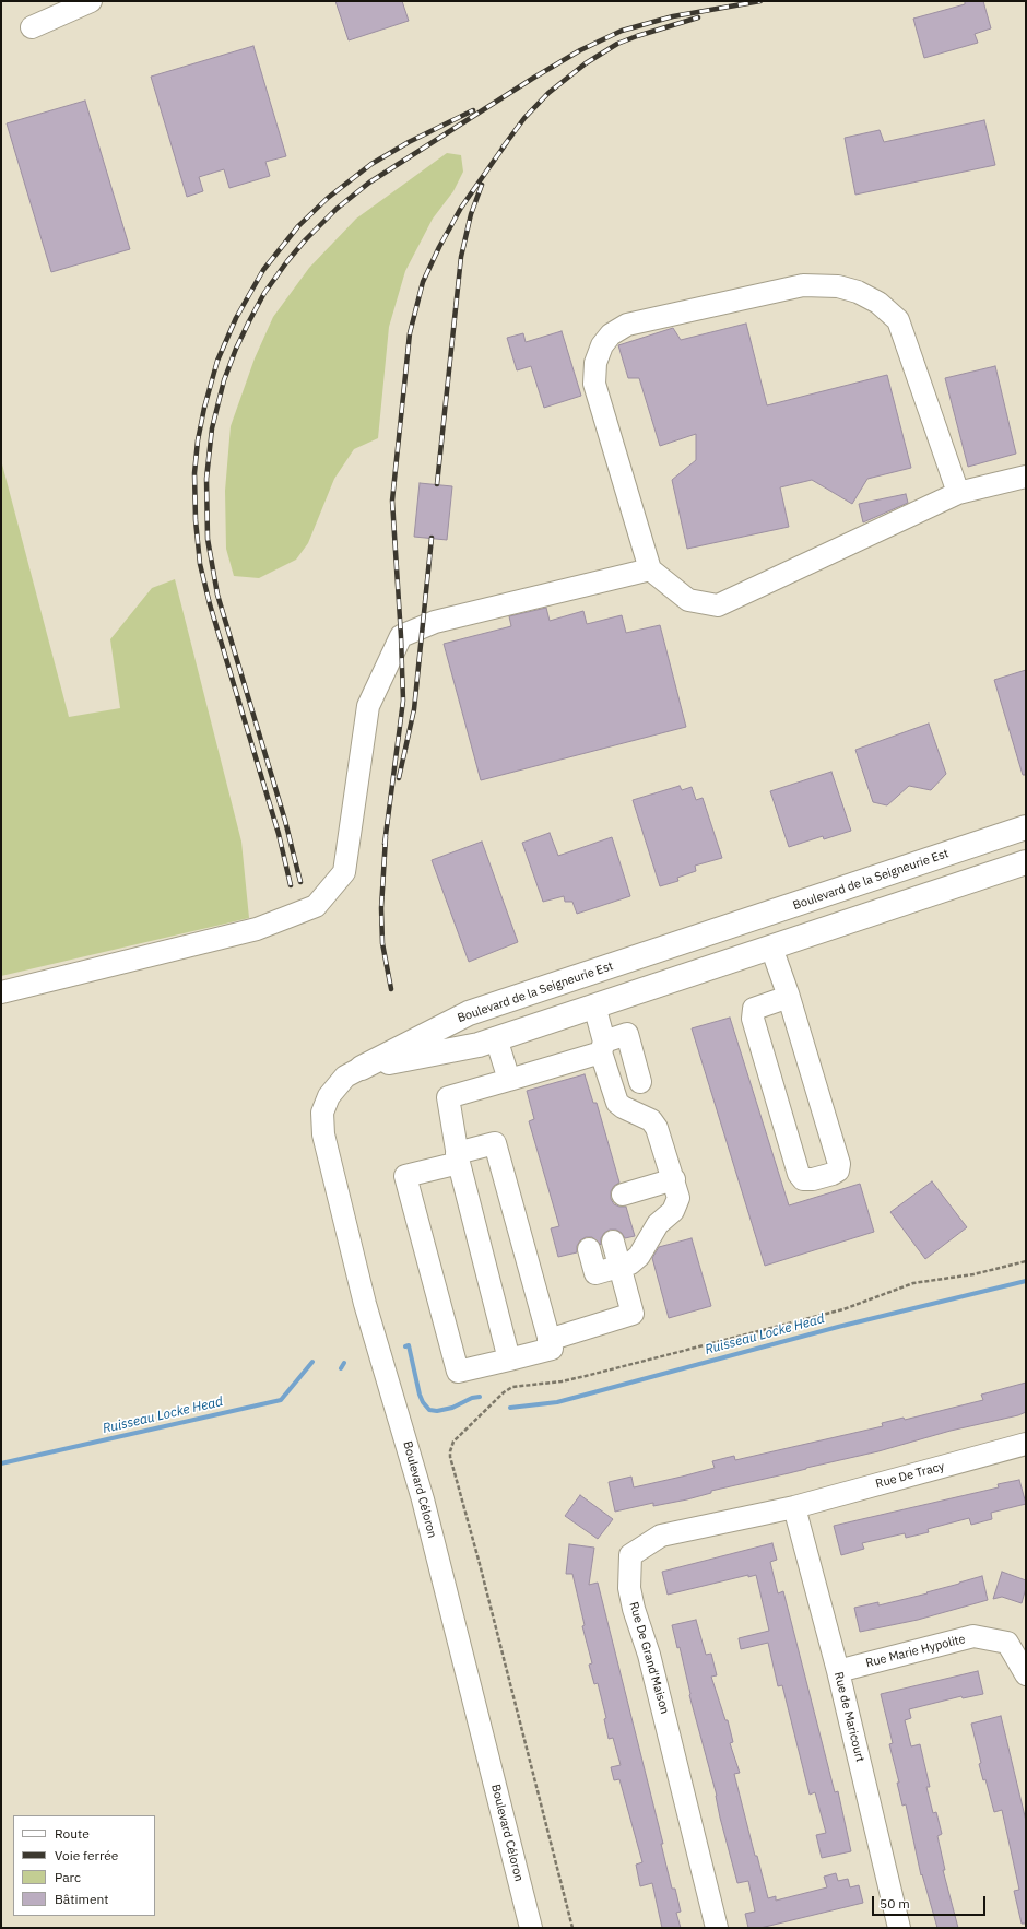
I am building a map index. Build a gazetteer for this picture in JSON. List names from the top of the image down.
{
  "streets": {
    "main road": ["Boulevard de la Seigneurie Est"],
    "street": [
      "Rue De Tracy",
      "Boulevard Céloron",
      "Rue Marie Hypolite",
      "Rue De Grand'Maison",
      "Rue de Maricourt"
    ]
  },
  "crossings": [
    ["Boulevard de la Seigneurie Est", "Boulevard Céloron"],
    ["Rue De Tracy", "Rue De Grand'Maison"],
    ["Rue De Tracy", "Rue de Maricourt"],
    ["Rue Marie Hypolite", "Rue de Maricourt"],
    ["Rue De Grand'Maison", "Rue de Maricourt"]
  ],
  "water": ["Ruisseau Locke Head"],
  "legend": [
    "Route",
    "Voie ferrée",
    "Parc",
    "Bâtiment"
  ],
  "scale_bar": "50 m"
}
